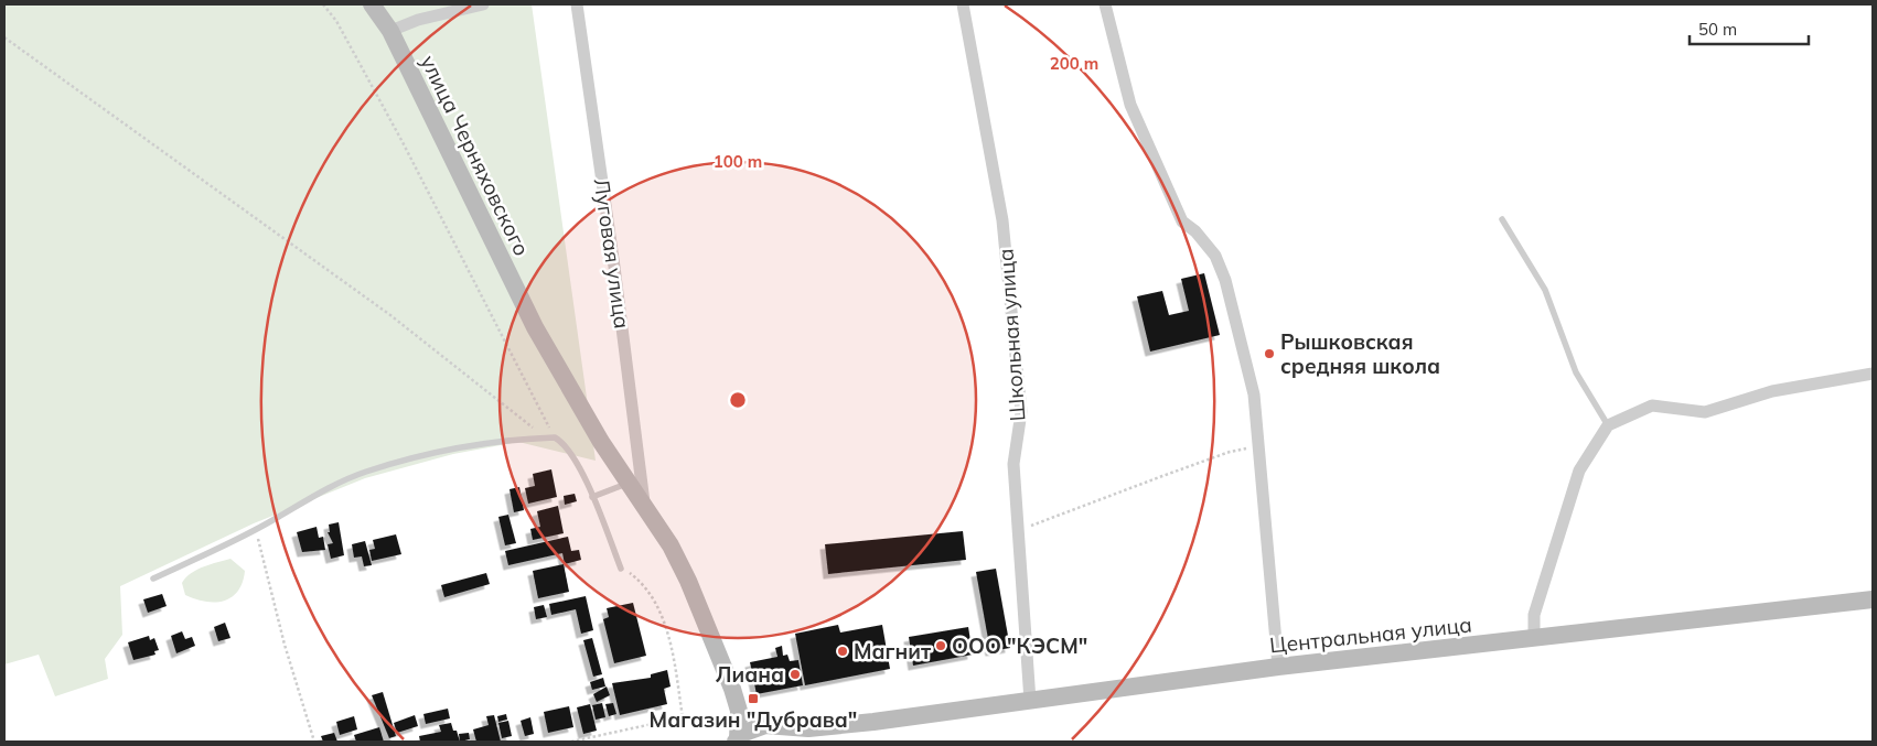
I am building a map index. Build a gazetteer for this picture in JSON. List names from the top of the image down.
{
  "streets": {
    "main road": ["улица Черняховского", "Центральная улица"],
    "street": ["Луговая улица", "Школьная улица"]
  },
  "crossings": [
    ["улица Черняховского", "Луговая улица"],
    ["Школьная улица", "Центральная улица"]
  ],
  "places": {
    "other": [
      "Рышковская средняя школа",
      "ООО \"КЭСМ\"",
      "Магнит",
      "Лиана"
    ],
    "transit": ["Магазин \"Дубрава\""]
  },
  "scale_bar": "50 m",
  "rings": ["200 m", "100 m"]
}
